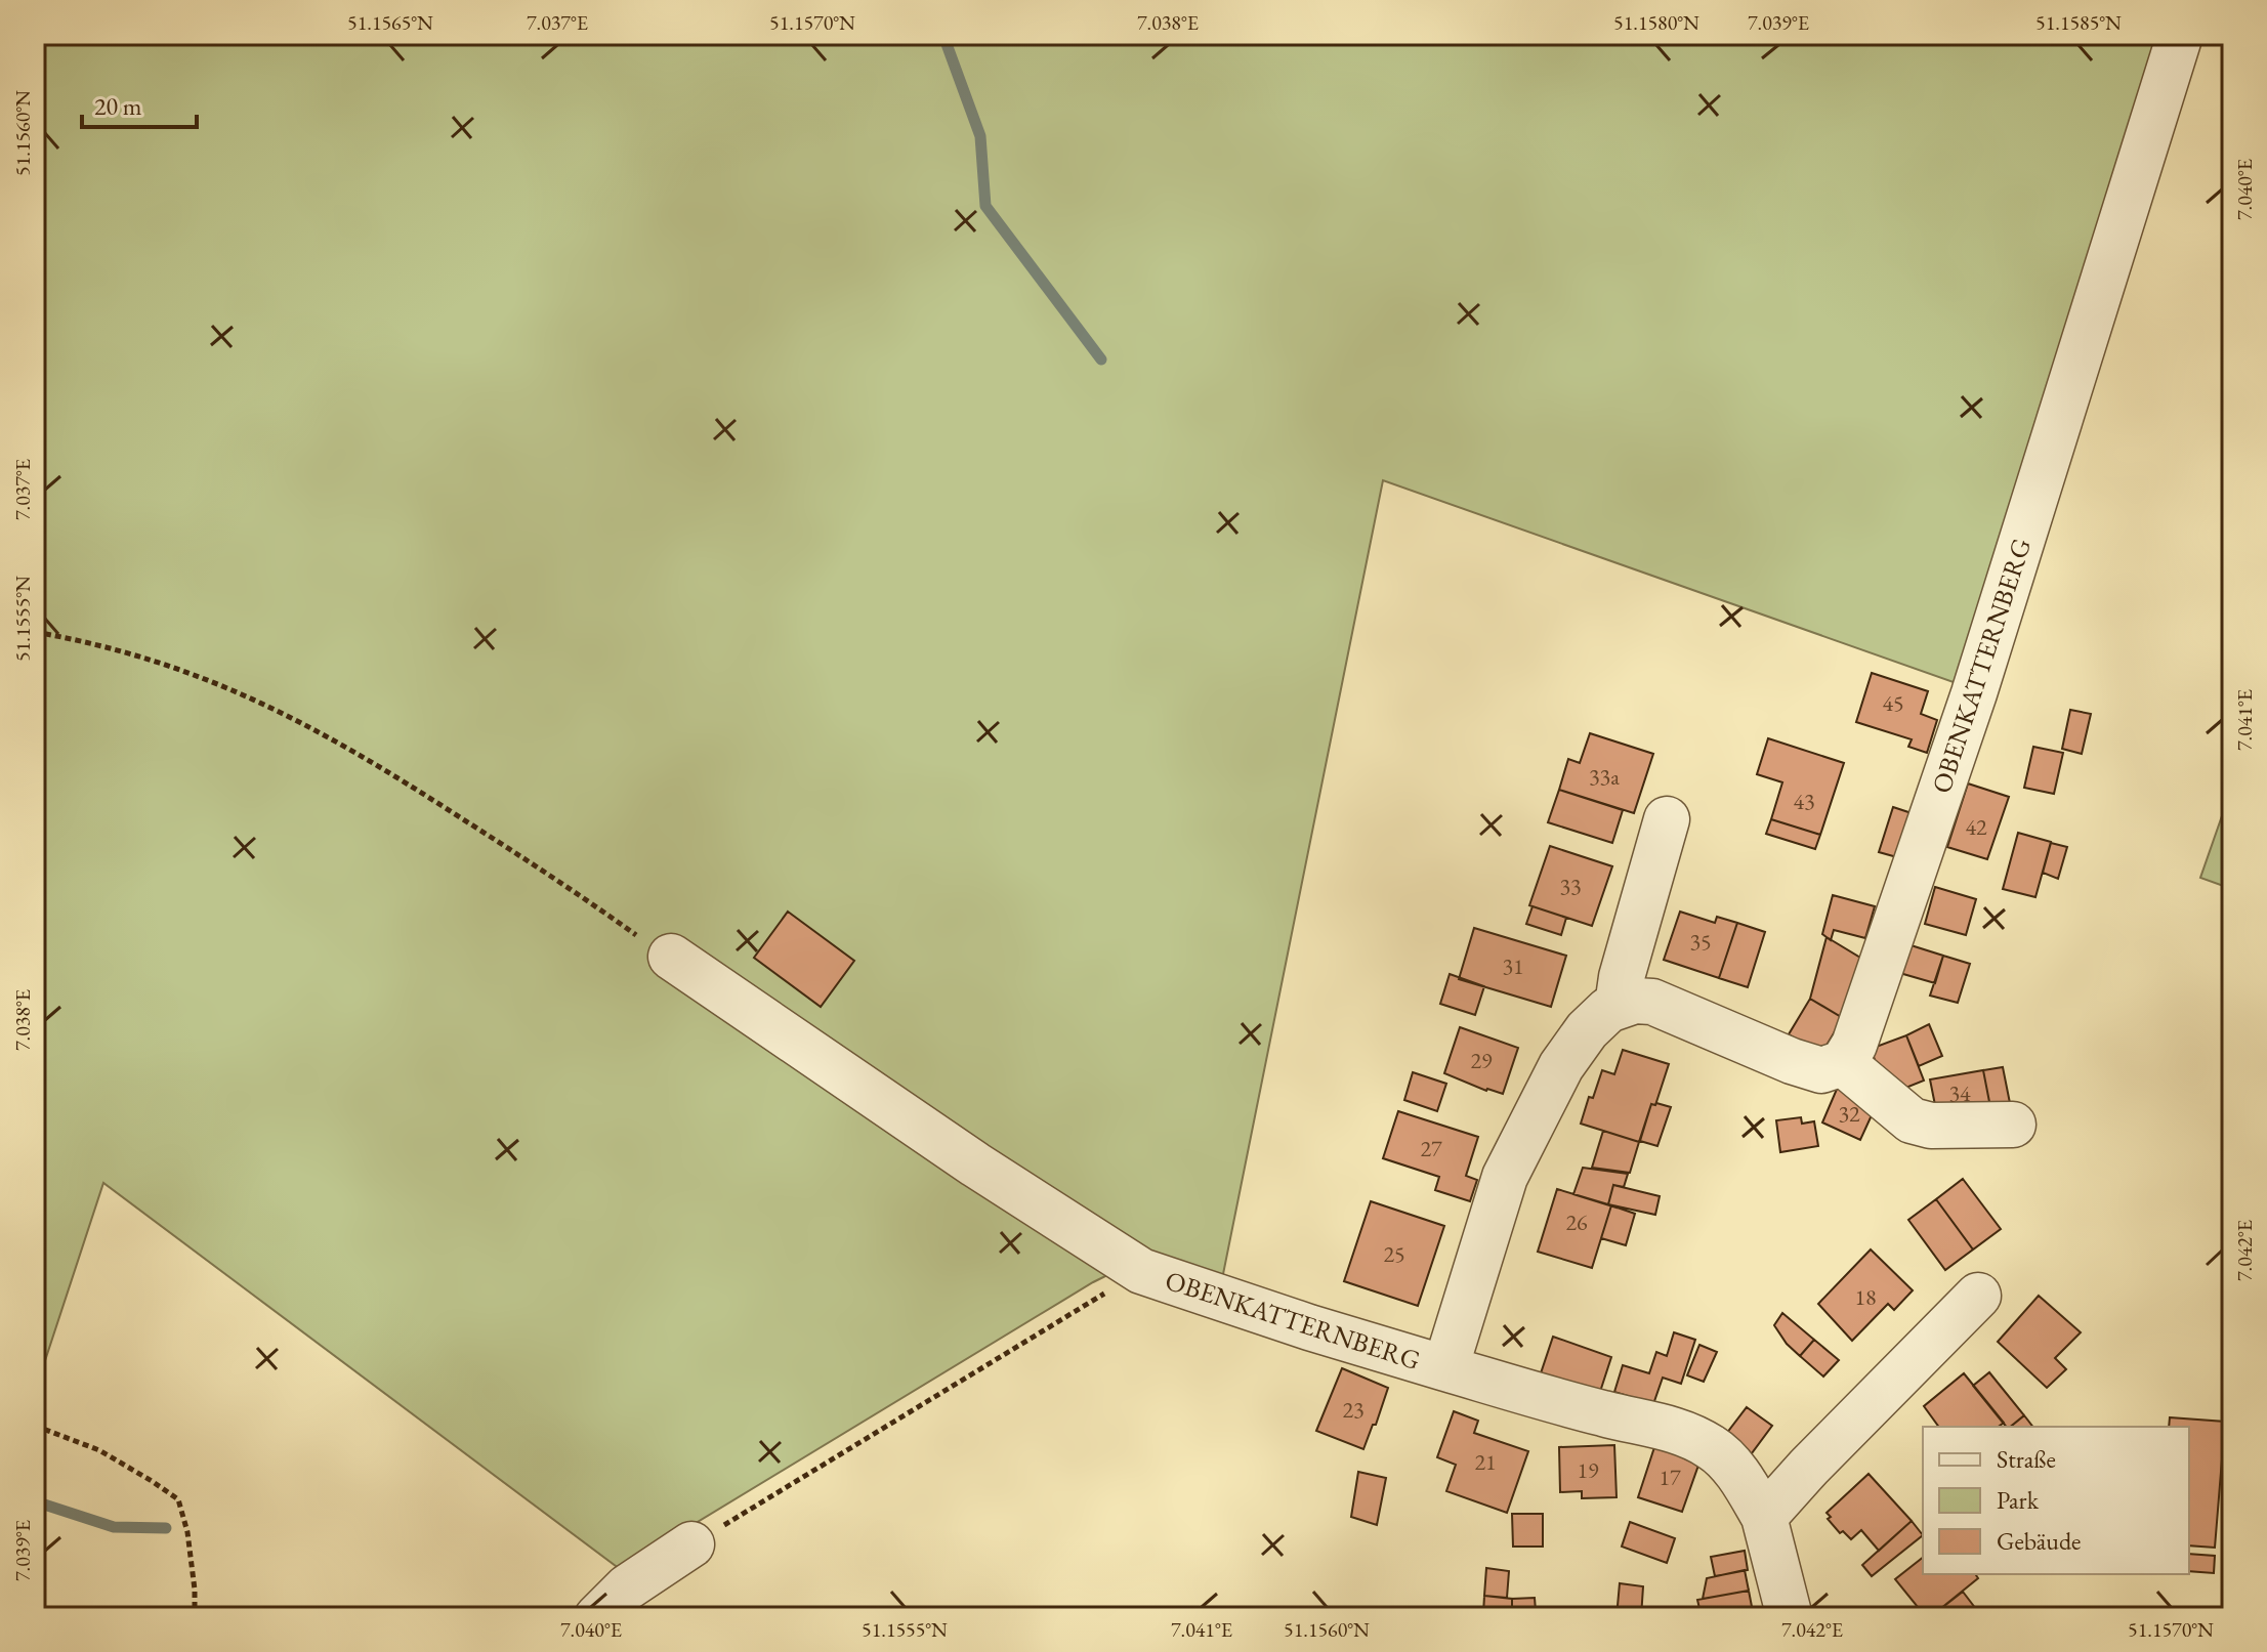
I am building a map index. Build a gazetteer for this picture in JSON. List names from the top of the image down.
{
  "streets": {
    "street": ["OBENKATTERNBERG"]
  },
  "house_numbers": [
    "45",
    "33a",
    "43",
    "42",
    "33",
    "35",
    "31",
    "29",
    "34",
    "32",
    "27",
    "26",
    "25",
    "18",
    "23",
    "21",
    "19",
    "17"
  ],
  "legend": ["Straße", "Park", "Gebäude"],
  "scale_bar": "20 m",
  "coordinates": [
    "51.1565°N",
    "7.037°E",
    "51.1570°N",
    "7.038°E",
    "51.1580°N",
    "7.039°E",
    "51.1585°N",
    "51.1560°N",
    "7.040°E",
    "51.1555°N",
    "7.041°E",
    "7.042°E"
  ]
}
